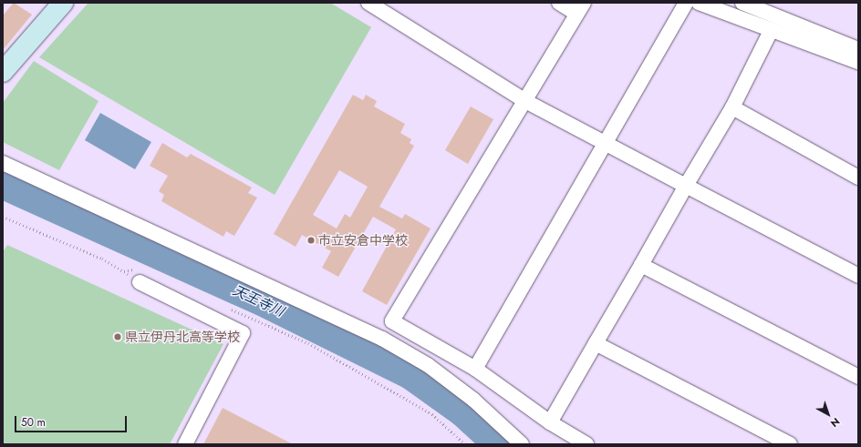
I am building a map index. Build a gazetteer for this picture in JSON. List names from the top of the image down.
{
  "water": ["天王寺川"],
  "places": ["市立安倉中学校", "県立伊丹北高等学校"],
  "scale_bar": "50 m",
  "north": "bottom right"
}
